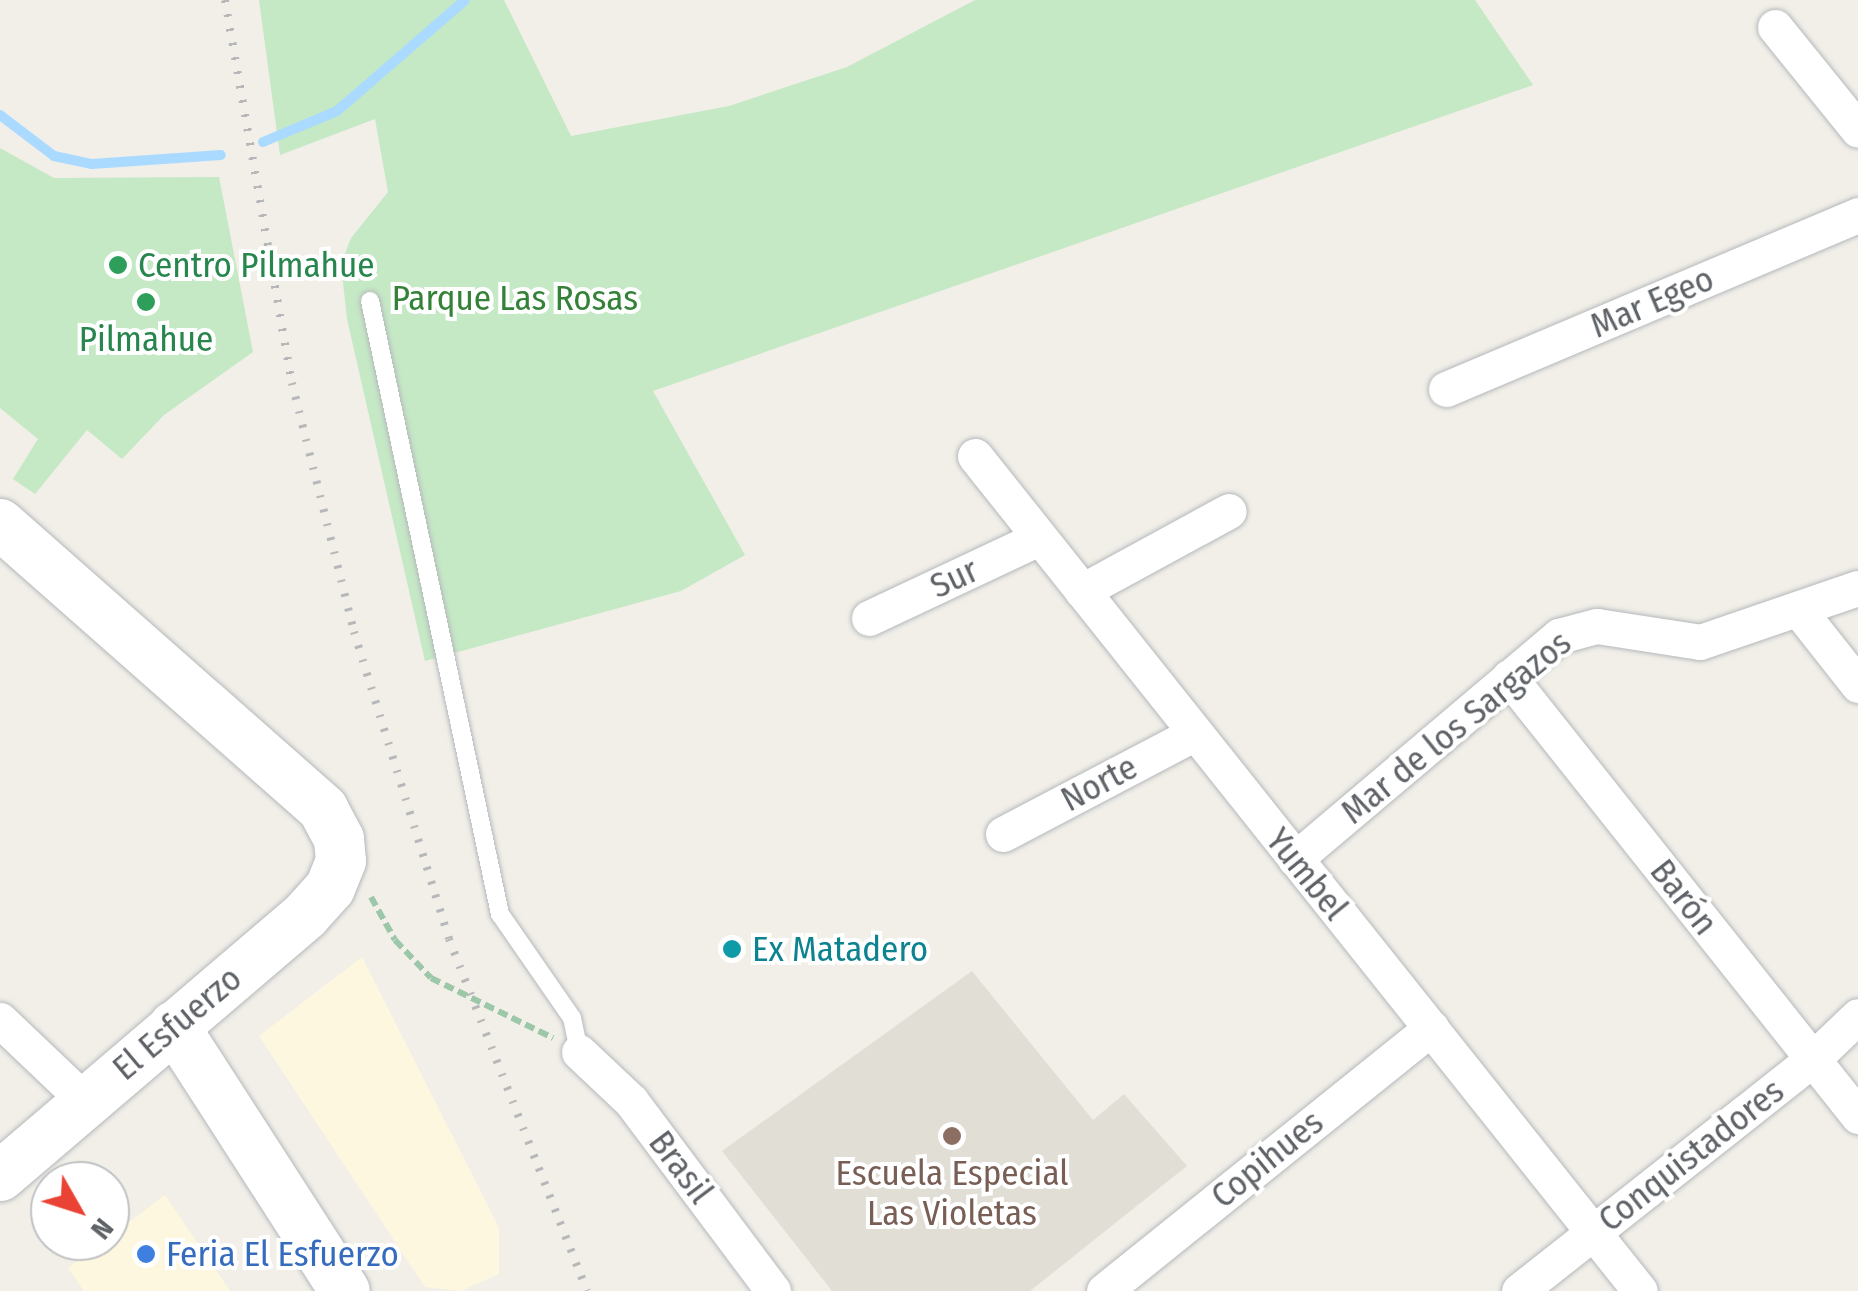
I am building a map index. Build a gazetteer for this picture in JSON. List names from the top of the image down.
{
  "streets": {
    "street": [
      "Mar Egeo",
      "Sur",
      "Mar de los Sargazos",
      "Norte",
      "Yumbel",
      "Barón",
      "El Esfuerzo",
      "Conquistadores",
      "Copihues",
      "Brasil"
    ]
  },
  "crossings": [
    ["Sur", "Yumbel"],
    ["Mar de los Sargazos", "Yumbel"],
    ["Mar de los Sargazos", "Barón"],
    ["Norte", "Yumbel"],
    ["Yumbel", "Conquistadores"],
    ["Yumbel", "Copihues"],
    ["Barón", "Conquistadores"]
  ],
  "parks": ["Parque Las Rosas"],
  "places": [
    "Centro Pilmahue",
    "Pilmahue",
    "Ex Matadero",
    "Escuela Especial Las Violetas",
    "Feria El Esfuerzo"
  ],
  "north": "bottom right"
}
